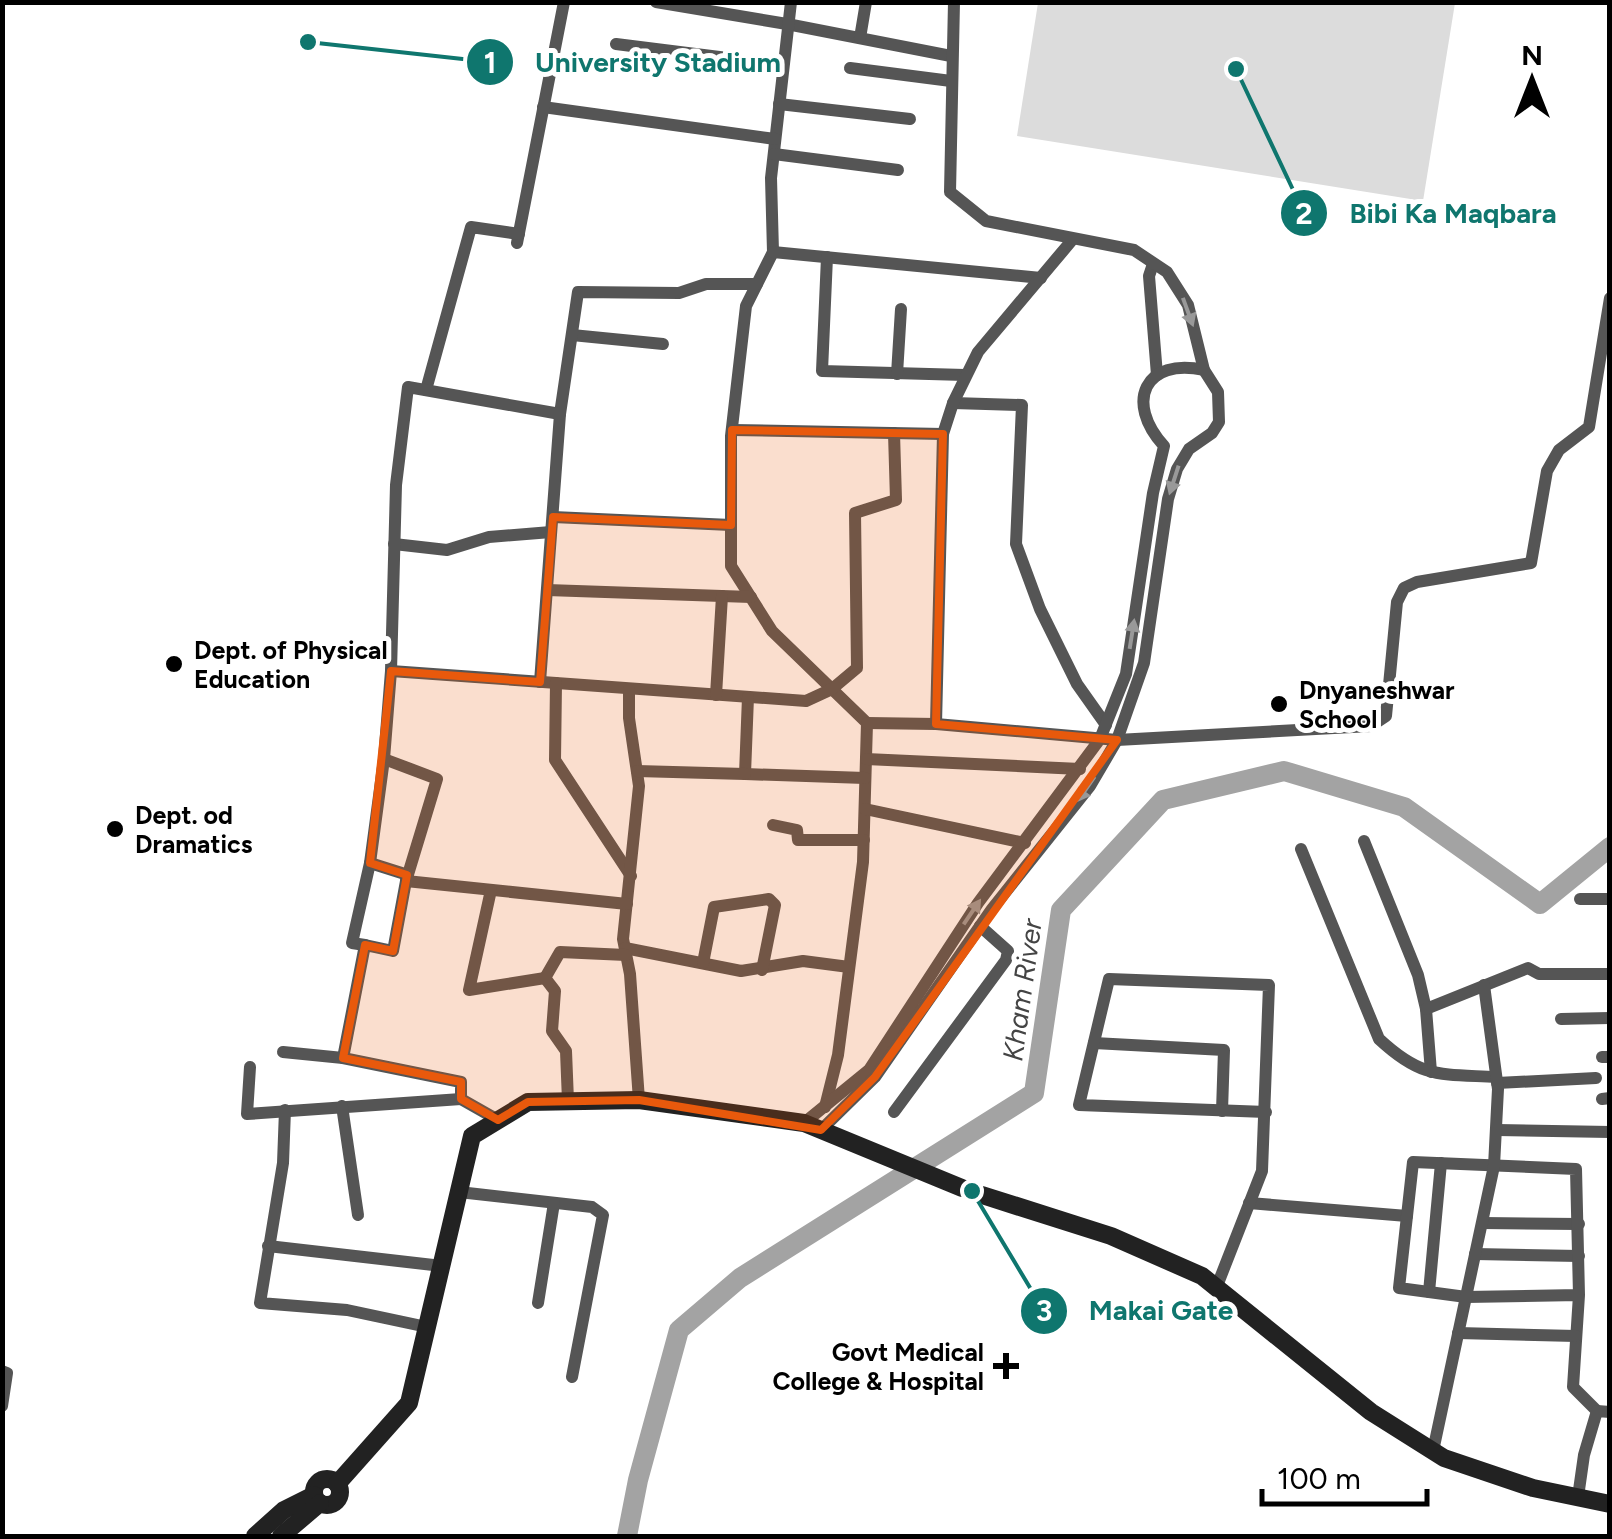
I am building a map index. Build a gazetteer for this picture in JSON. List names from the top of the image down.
{
  "water": ["Kham River"],
  "places": {
    "other": [
      "University Stadium",
      "Bibi Ka Maqbara",
      "Dept. of Physical Education",
      "Dnyaneshwar School",
      "Dept. od Dramatics",
      "Makai Gate"
    ],
    "health": ["Govt Medical College & Hospital"]
  },
  "scale_bar": "100 m",
  "north": "top"
}
